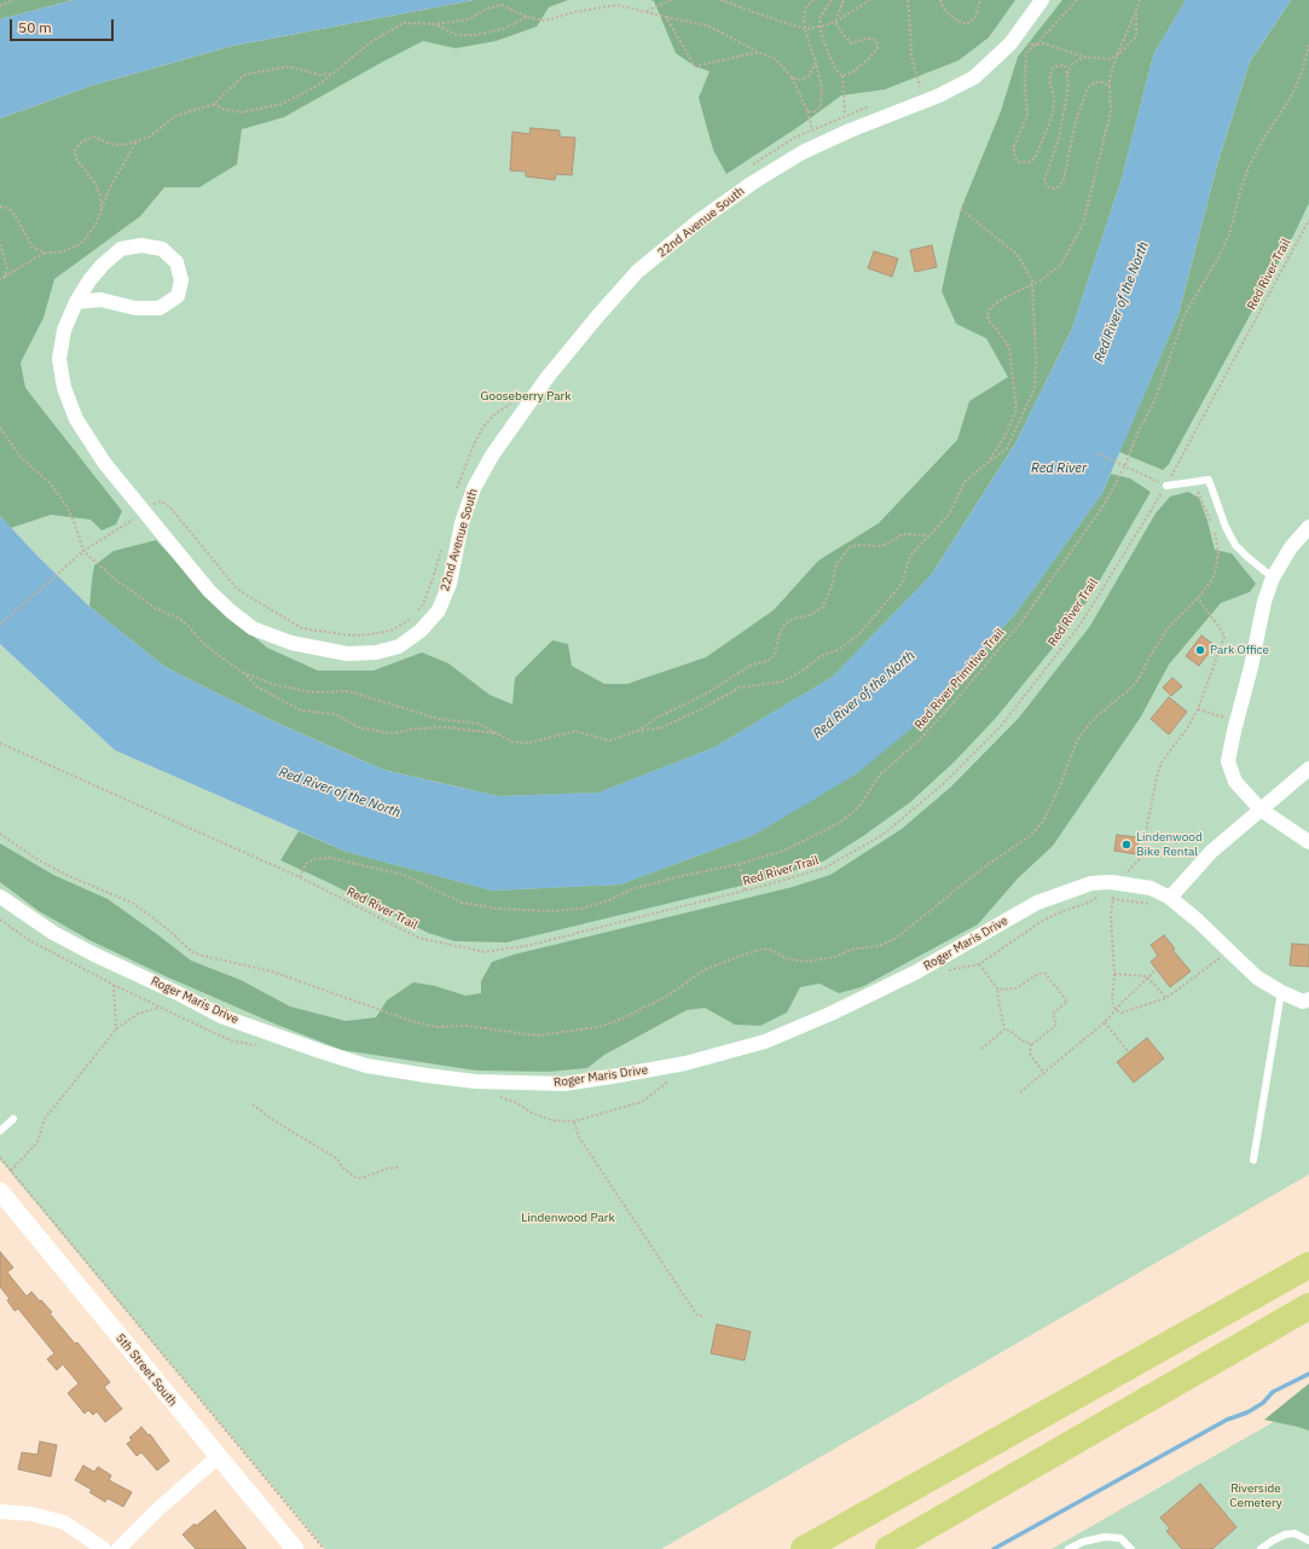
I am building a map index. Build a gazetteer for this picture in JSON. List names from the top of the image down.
{
  "streets": {
    "street": ["22nd Avenue South", "Roger Maris Drive", "5th Street South"],
    "path": ["Red River Trail", "Red River Primitive Trail"]
  },
  "crossings": [
    ["Red River Trail", "Red River Primitive Trail"]
  ],
  "water": ["Red River of the North", "Red River"],
  "parks": ["Gooseberry Park", "Lindenwood Park", "Riverside Cemetery"],
  "places": ["Park Office", "Lindenwood Bike Rental"],
  "scale_bar": "50 m"
}
